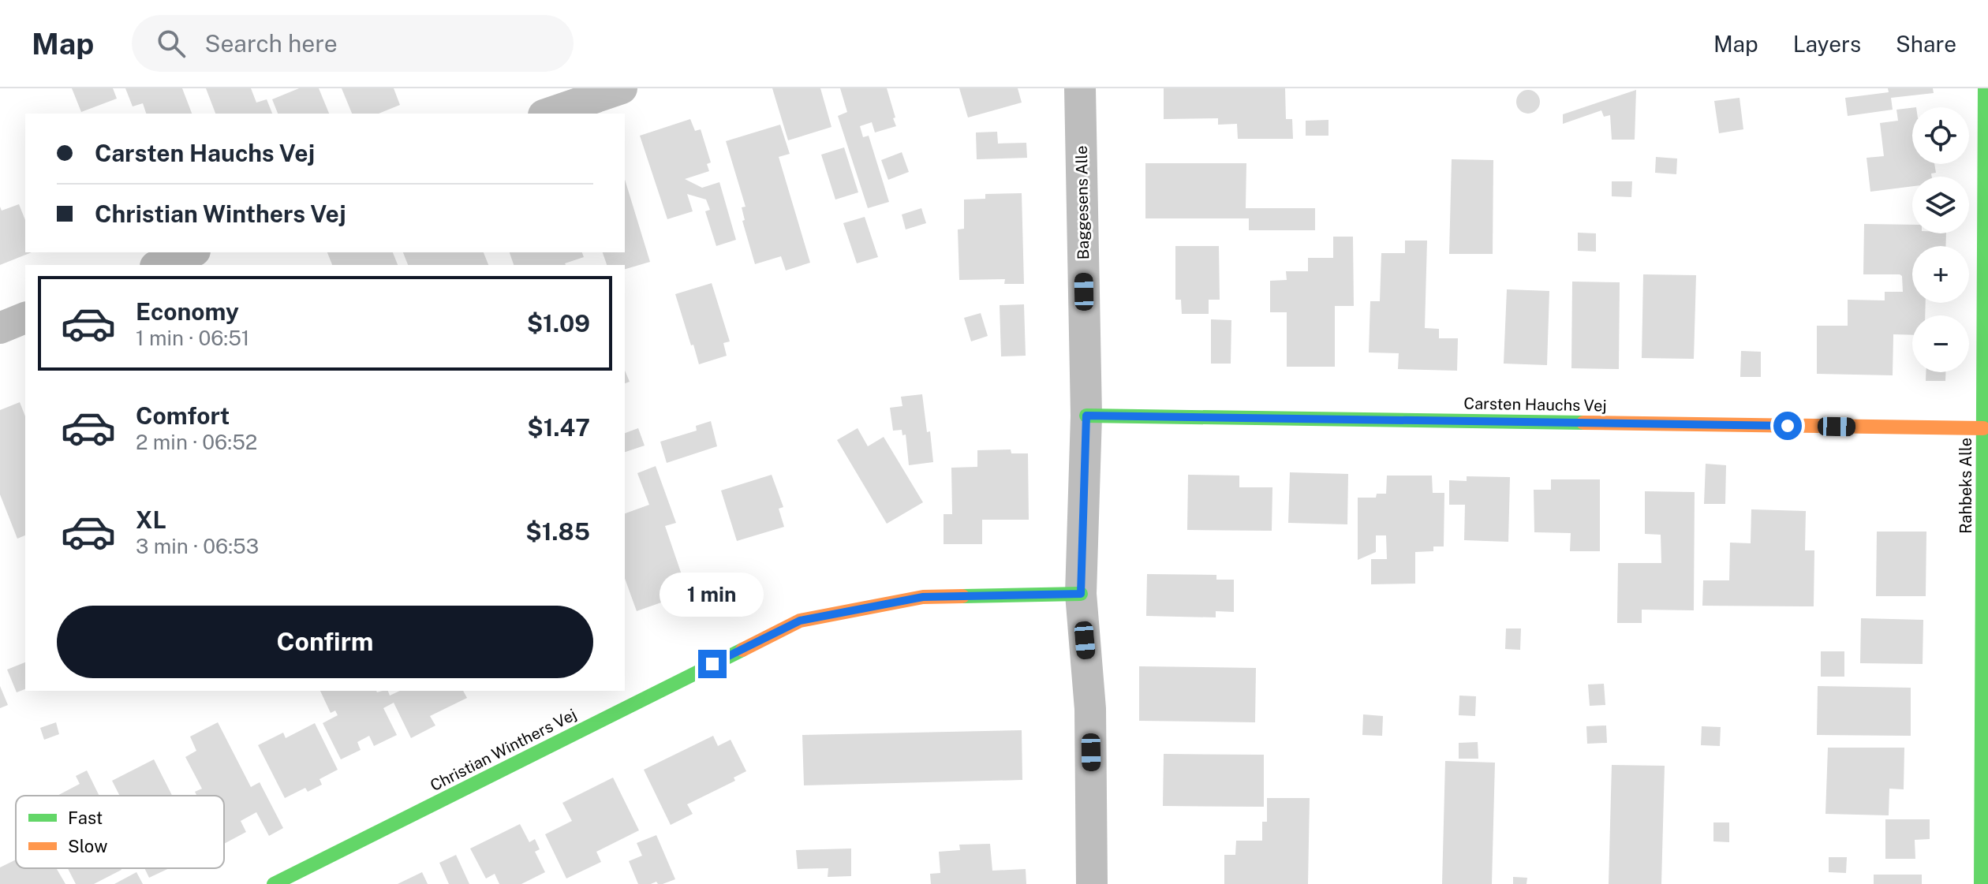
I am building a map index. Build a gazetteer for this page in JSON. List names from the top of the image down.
{
  "streets": {
    "street": [
      "Baggesens Alle",
      "Carsten Hauchs Vej",
      "Rahbeks Alle",
      "Christian Winthers Vej"
    ]
  },
  "crossings": [
    ["Baggesens Alle", "Carsten Hauchs Vej"],
    ["Baggesens Alle", "Christian Winthers Vej"],
    ["Carsten Hauchs Vej", "Rahbeks Alle"]
  ],
  "legend": ["Fast", "Slow"],
  "page": {
    "header": "Map",
    "search": "Search here",
    "nav": ["Map", "Layers", "Share"],
    "map_buttons": ["+", "−"],
    "banner": ["Carsten Hauchs Vej", "Christian Winthers Vej"],
    "list": [
      {
        "name": "Economy",
        "note": "1 min · 06:51",
        "value": "$1.09"
      },
      {
        "name": "Comfort",
        "note": "2 min · 06:52",
        "value": "$1.47"
      },
      {
        "name": "XL",
        "note": "3 min · 06:53",
        "value": "$1.85"
      }
    ],
    "bubble": "1 min",
    "buttons": "Confirm"
  }
}
